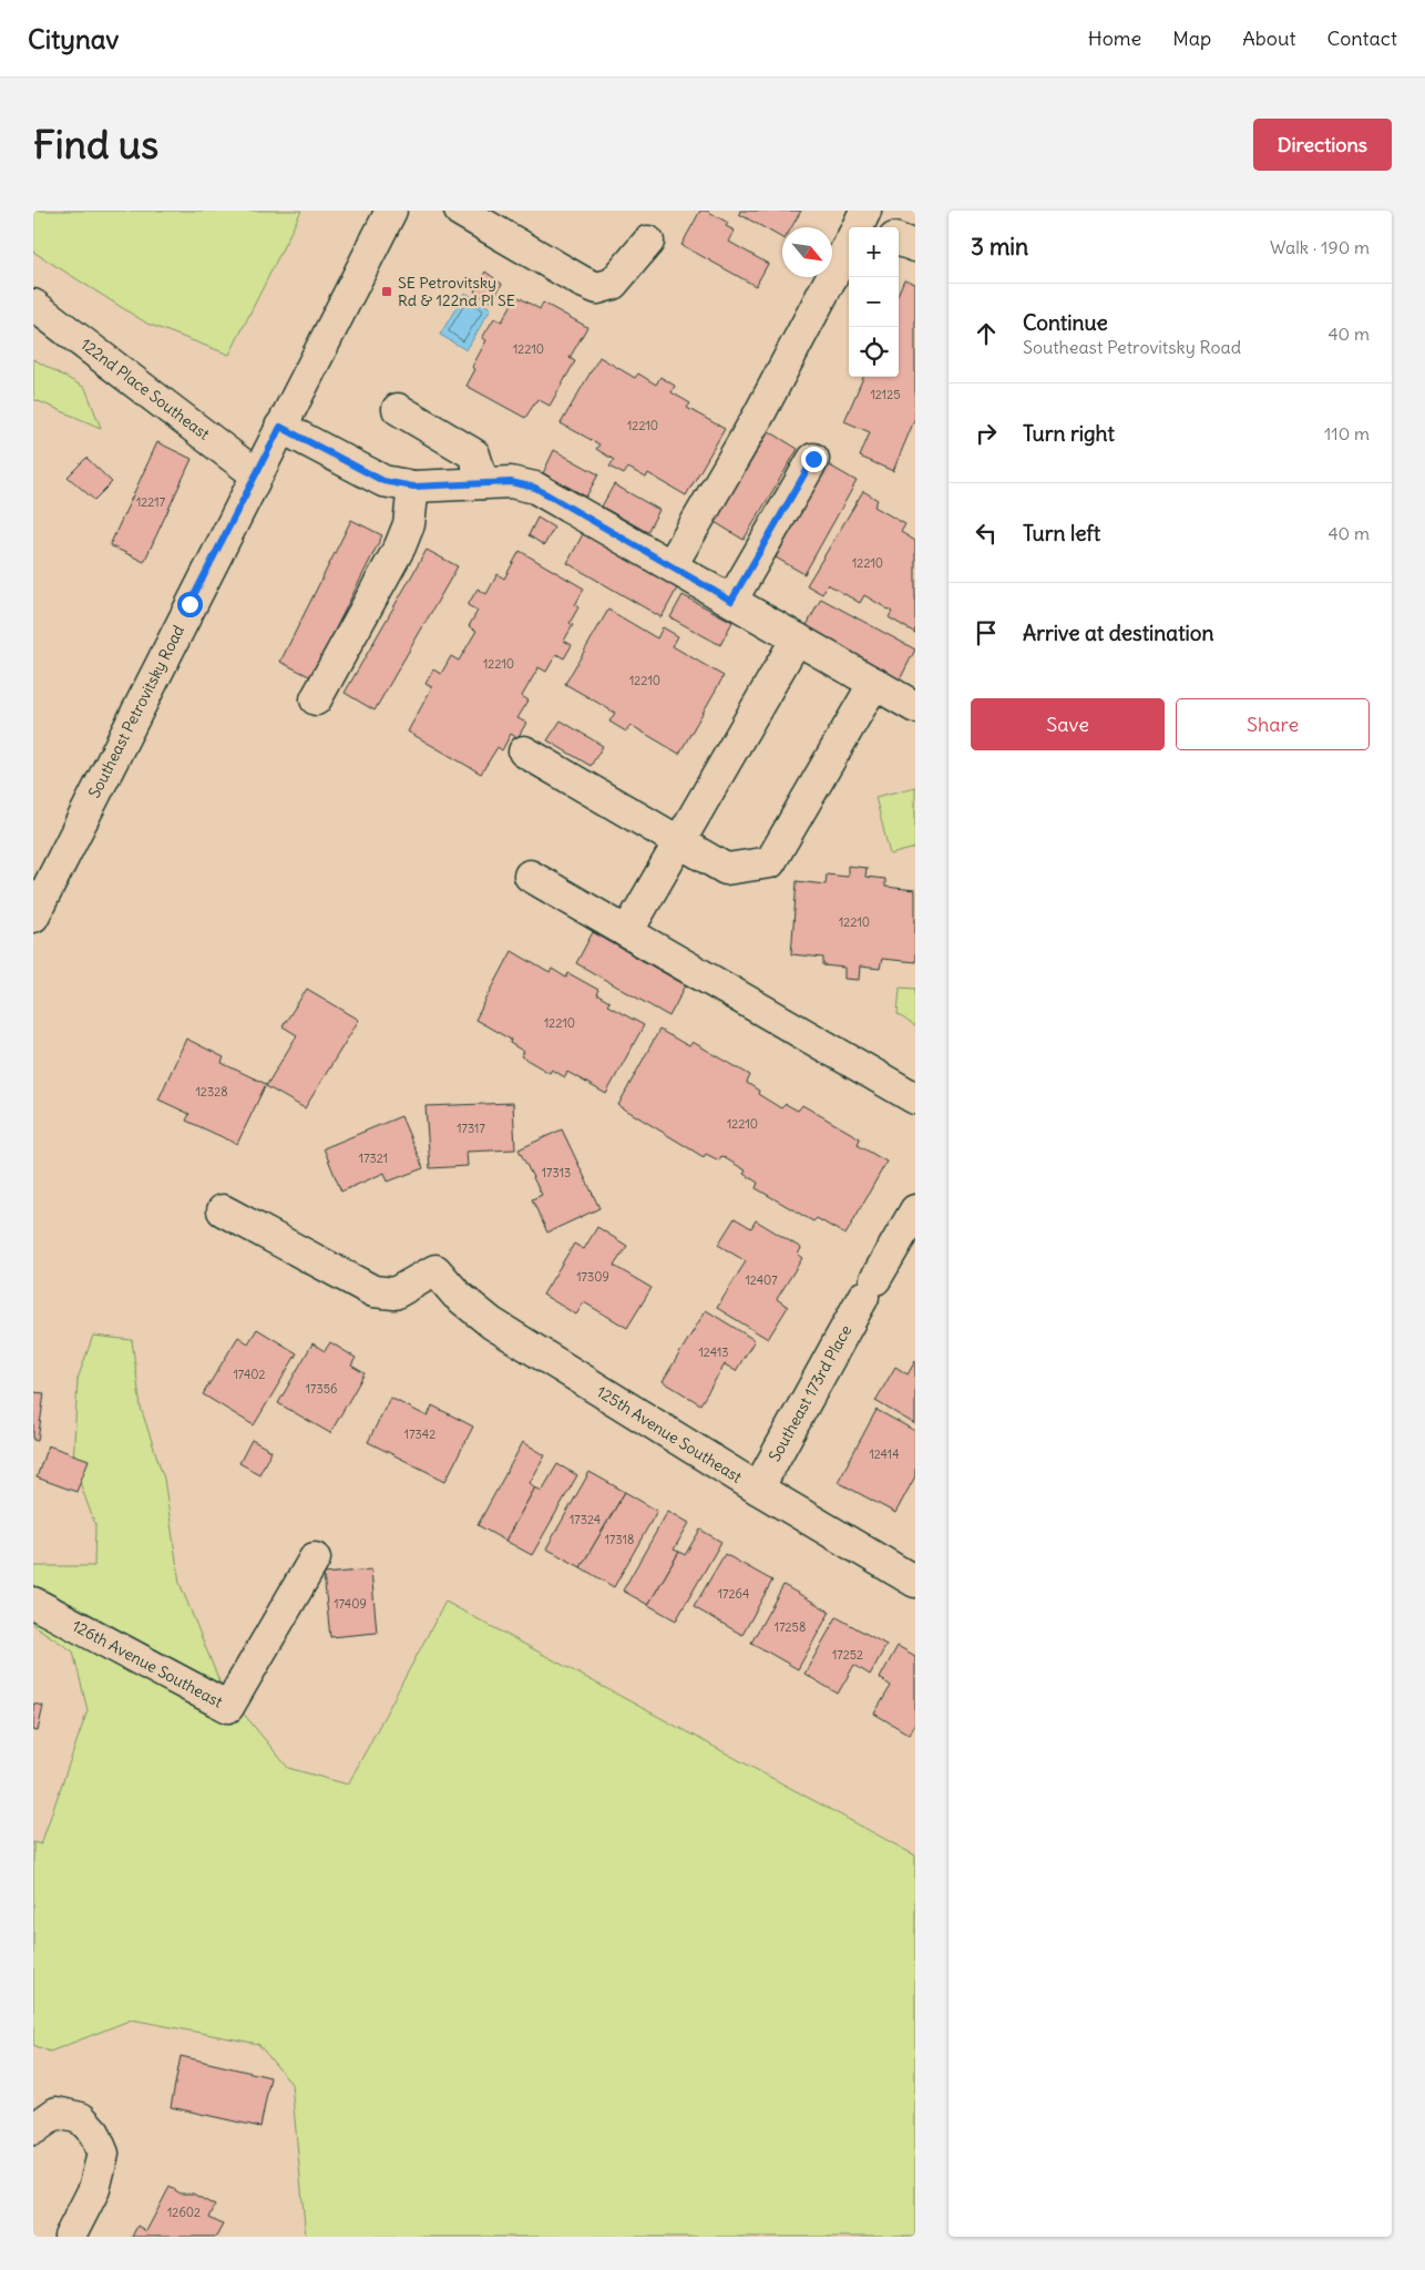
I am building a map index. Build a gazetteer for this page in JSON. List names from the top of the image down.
{
  "streets": {
    "street": [
      "122nd Place Southeast",
      "Southeast Petrovitsky Road",
      "Southeast 173rd Place",
      "125th Avenue Southeast",
      "126th Avenue Southeast"
    ]
  },
  "crossings": [
    ["122nd Place Southeast", "Southeast Petrovitsky Road"],
    ["Southeast 173rd Place", "125th Avenue Southeast"]
  ],
  "places": {
    "transit": ["SE Petrovitsky Rd & 122nd Pl SE"]
  },
  "house_numbers": [
    "12210",
    "12125",
    "12210",
    "12217",
    "12210",
    "12210",
    "12210",
    "12210",
    "12210",
    "12328",
    "12210",
    "17317",
    "17321",
    "17313",
    "17309",
    "12407",
    "12413",
    "17402",
    "17356",
    "17342",
    "12414",
    "17324",
    "17318",
    "17264",
    "17409",
    "17258",
    "17252",
    "12602"
  ],
  "north": "bottom right",
  "page": {
    "header": "Citynav",
    "nav": [
      "Home",
      "Map",
      "About",
      "Contact"
    ],
    "buttons": [
      "Directions",
      ["Save", "Share"]
    ],
    "title": "Find us",
    "heading": ["3 min", "Walk · 190 m"],
    "map_buttons": ["+", "−"],
    "list": [
      ["Continue", "Southeast Petrovitsky Road", "40 m"],
      ["Turn right", "110 m"],
      ["Turn left", "40 m"],
      "Arrive at destination"
    ]
  }
}
